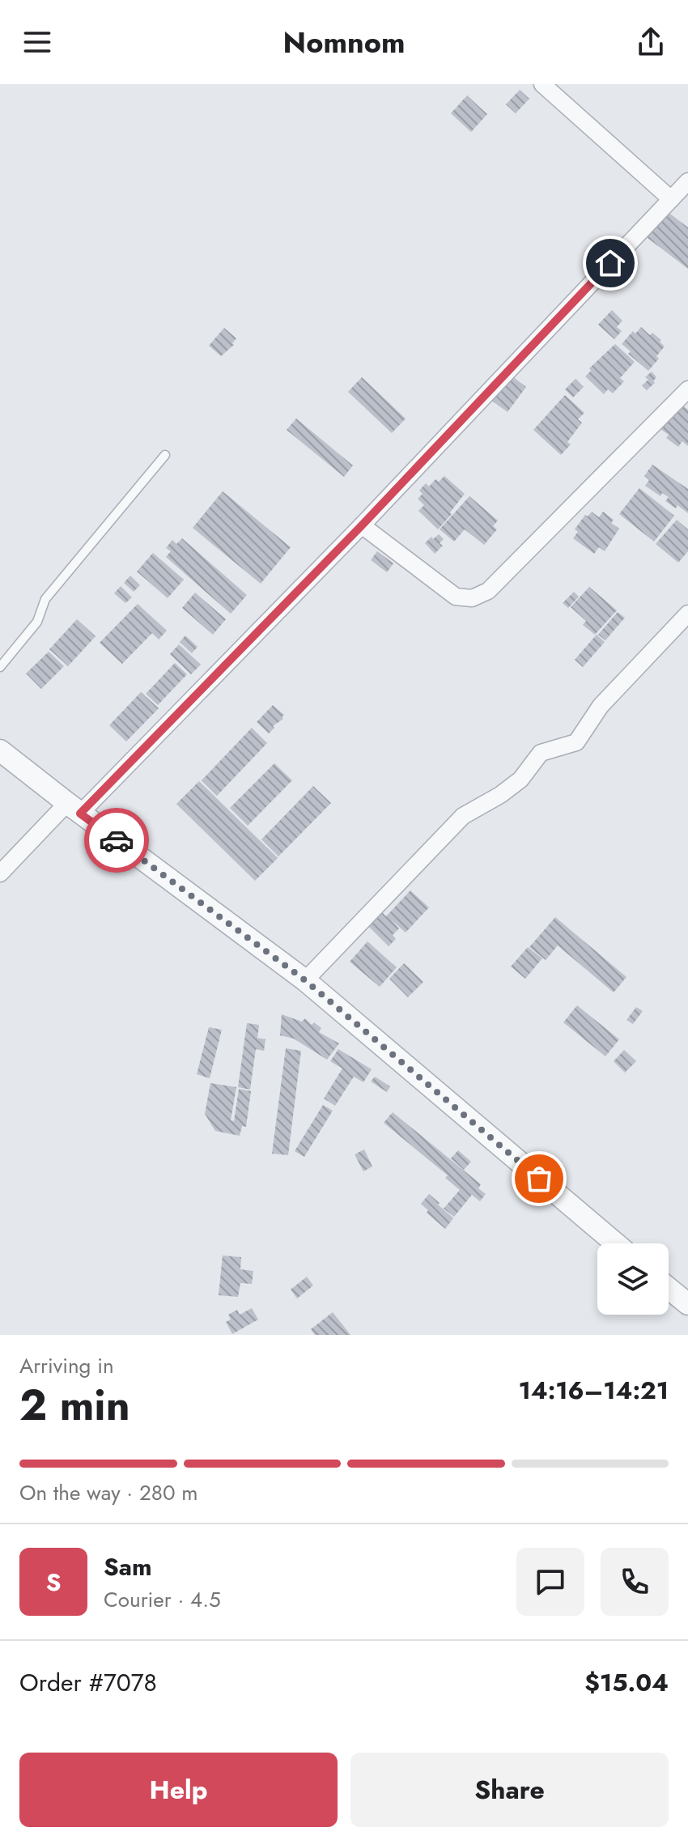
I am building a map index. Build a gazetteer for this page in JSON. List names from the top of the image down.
{
  "page": {
    "header": "Nomnom",
    "heading": ["2 min", "Arriving in", "14:16–14:21"],
    "panel": [
      "Sam",
      "Courier · 4.5",
      "Order #7078",
      "$15.04"
    ],
    "bar": "On the way · 280 m",
    "round": "S",
    "buttons": ["Help", "Share"]
  }
}
